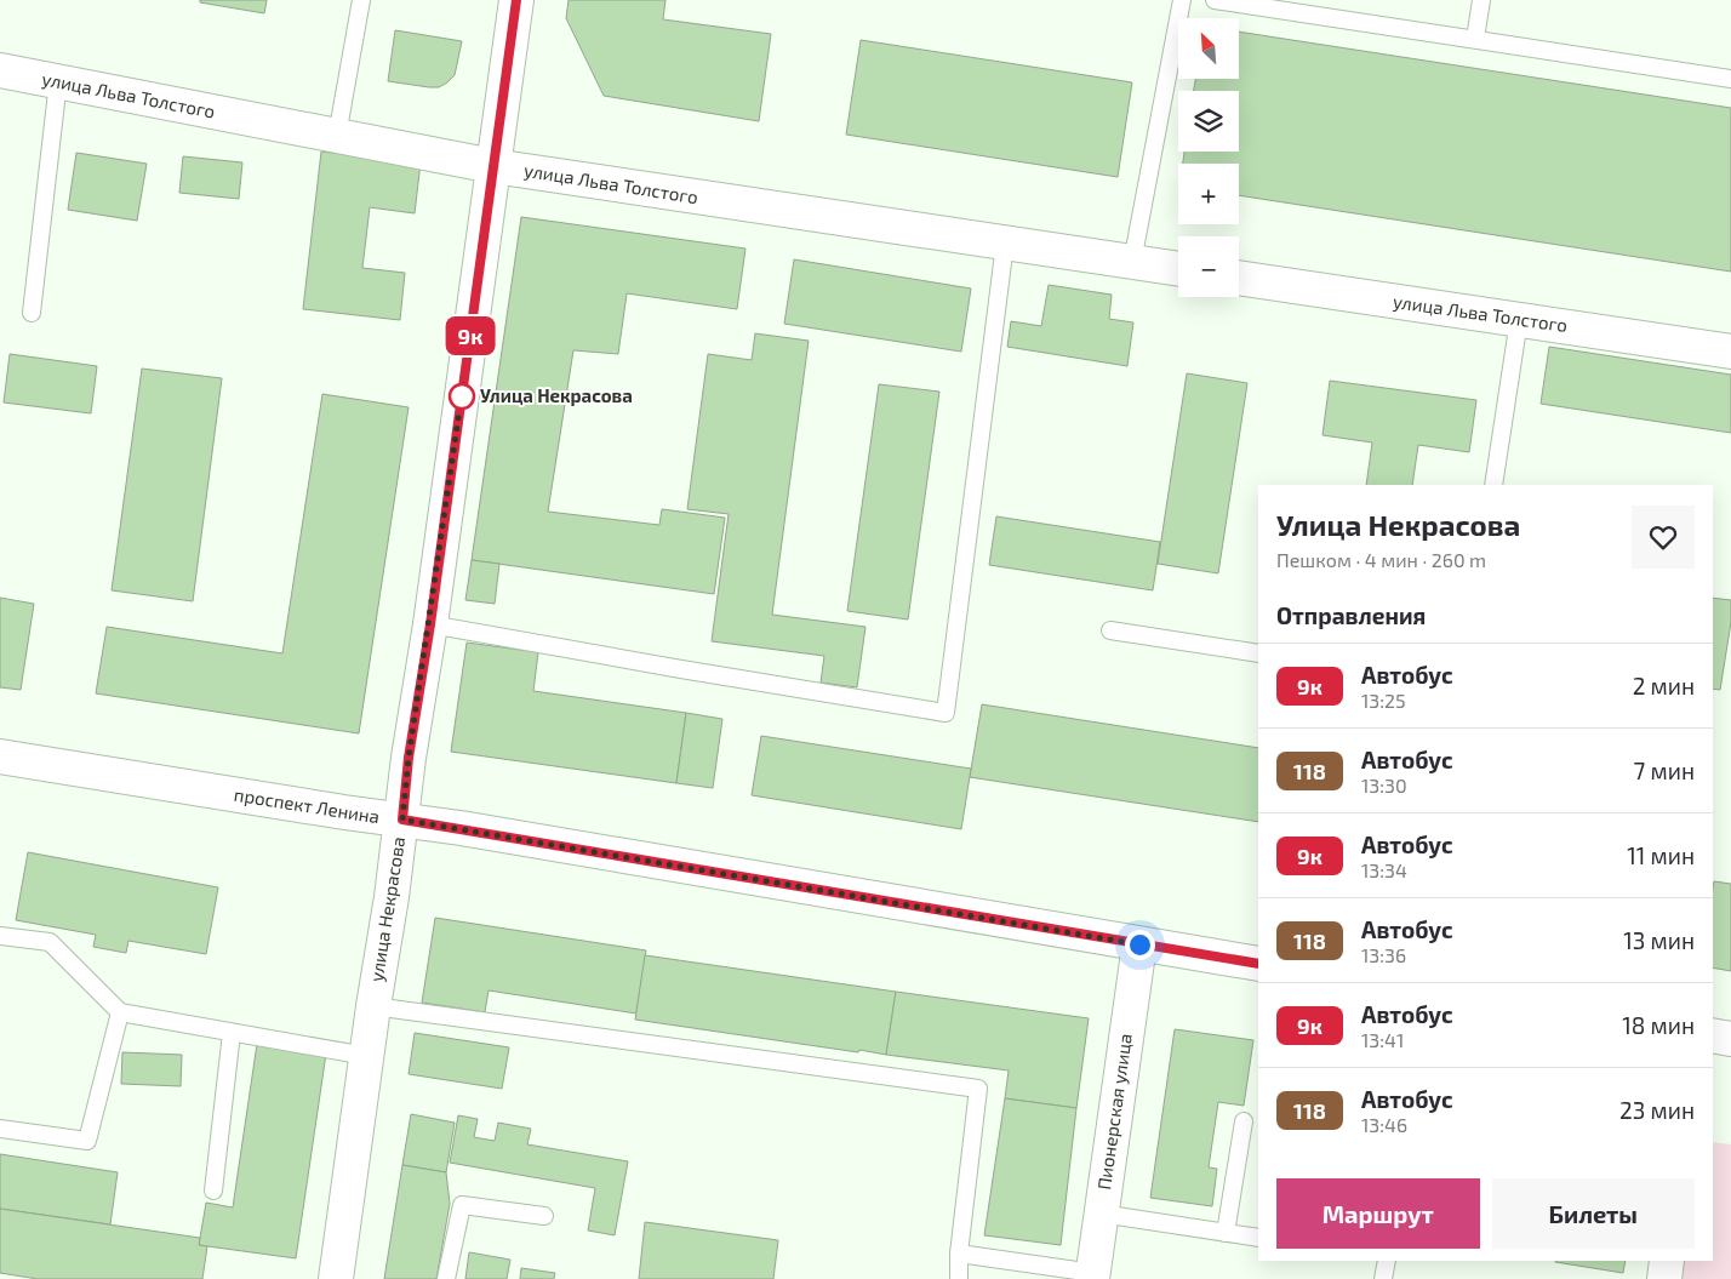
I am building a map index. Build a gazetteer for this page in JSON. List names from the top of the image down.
{
  "streets": {
    "street": [
      "улица Льва Толстого",
      "проспект Ленина",
      "улица Некрасова",
      "Пионерская улица"
    ]
  },
  "crossings": [
    ["улица Льва Толстого", "улица Некрасова"],
    ["проспект Ленина", "улица Некрасова"],
    ["проспект Ленина", "Пионерская улица"]
  ],
  "places": ["Улица Некрасова"],
  "lines": ["bus line 9к"],
  "north": "top left",
  "page": {
    "on_map": "9к",
    "map_buttons": ["+", "−"],
    "heading": [
      ["Улица Некрасова", "Пешком · 4 мин · 260 m"],
      "Отправления"
    ],
    "list": [
      {
        "mark": "9к",
        "name": "Автобус",
        "note": "13:25",
        "value": "2 мин"
      },
      {
        "mark": "118",
        "name": "Автобус",
        "note": "13:30",
        "value": "7 мин"
      },
      {
        "mark": "9к",
        "name": "Автобус",
        "note": "13:34",
        "value": "11 мин"
      },
      {
        "mark": "118",
        "name": "Автобус",
        "note": "13:36",
        "value": "13 мин"
      },
      {
        "mark": "9к",
        "name": "Автобус",
        "note": "13:41",
        "value": "18 мин"
      },
      {
        "mark": "118",
        "name": "Автобус",
        "note": "13:46",
        "value": "23 мин"
      }
    ],
    "buttons": ["Маршрут", "Билеты"]
  }
}
